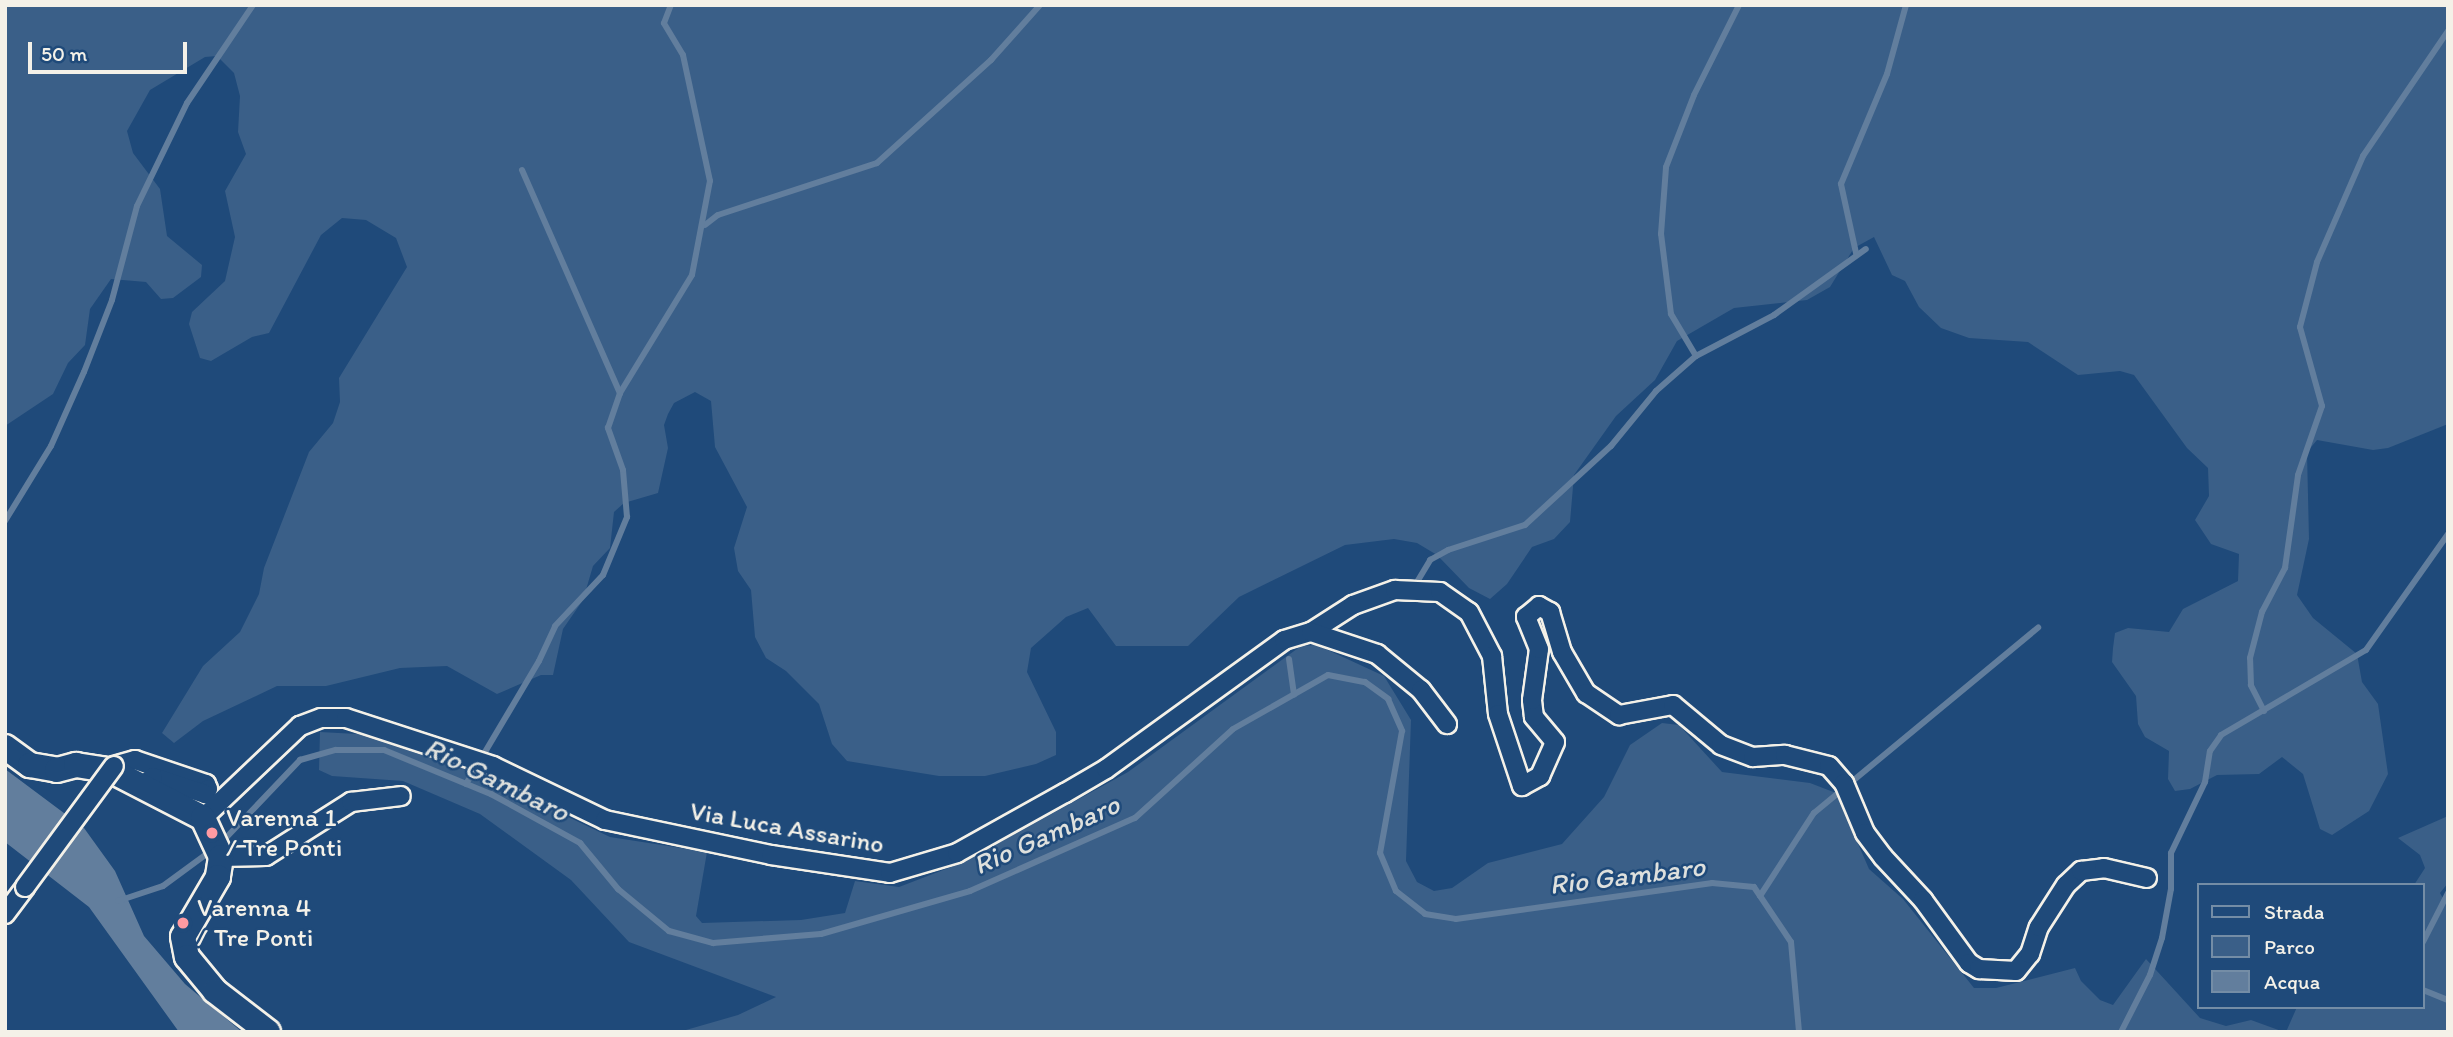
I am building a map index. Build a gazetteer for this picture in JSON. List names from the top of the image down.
{
  "streets": {
    "street": ["Via Luca Assarino"]
  },
  "water": ["Rio Gambaro"],
  "places": ["Varenna 1 / Tre Ponti", "Varenna 4 / Tre Ponti"],
  "legend": ["Strada", "Parco", "Acqua"],
  "scale_bar": "50 m"
}
